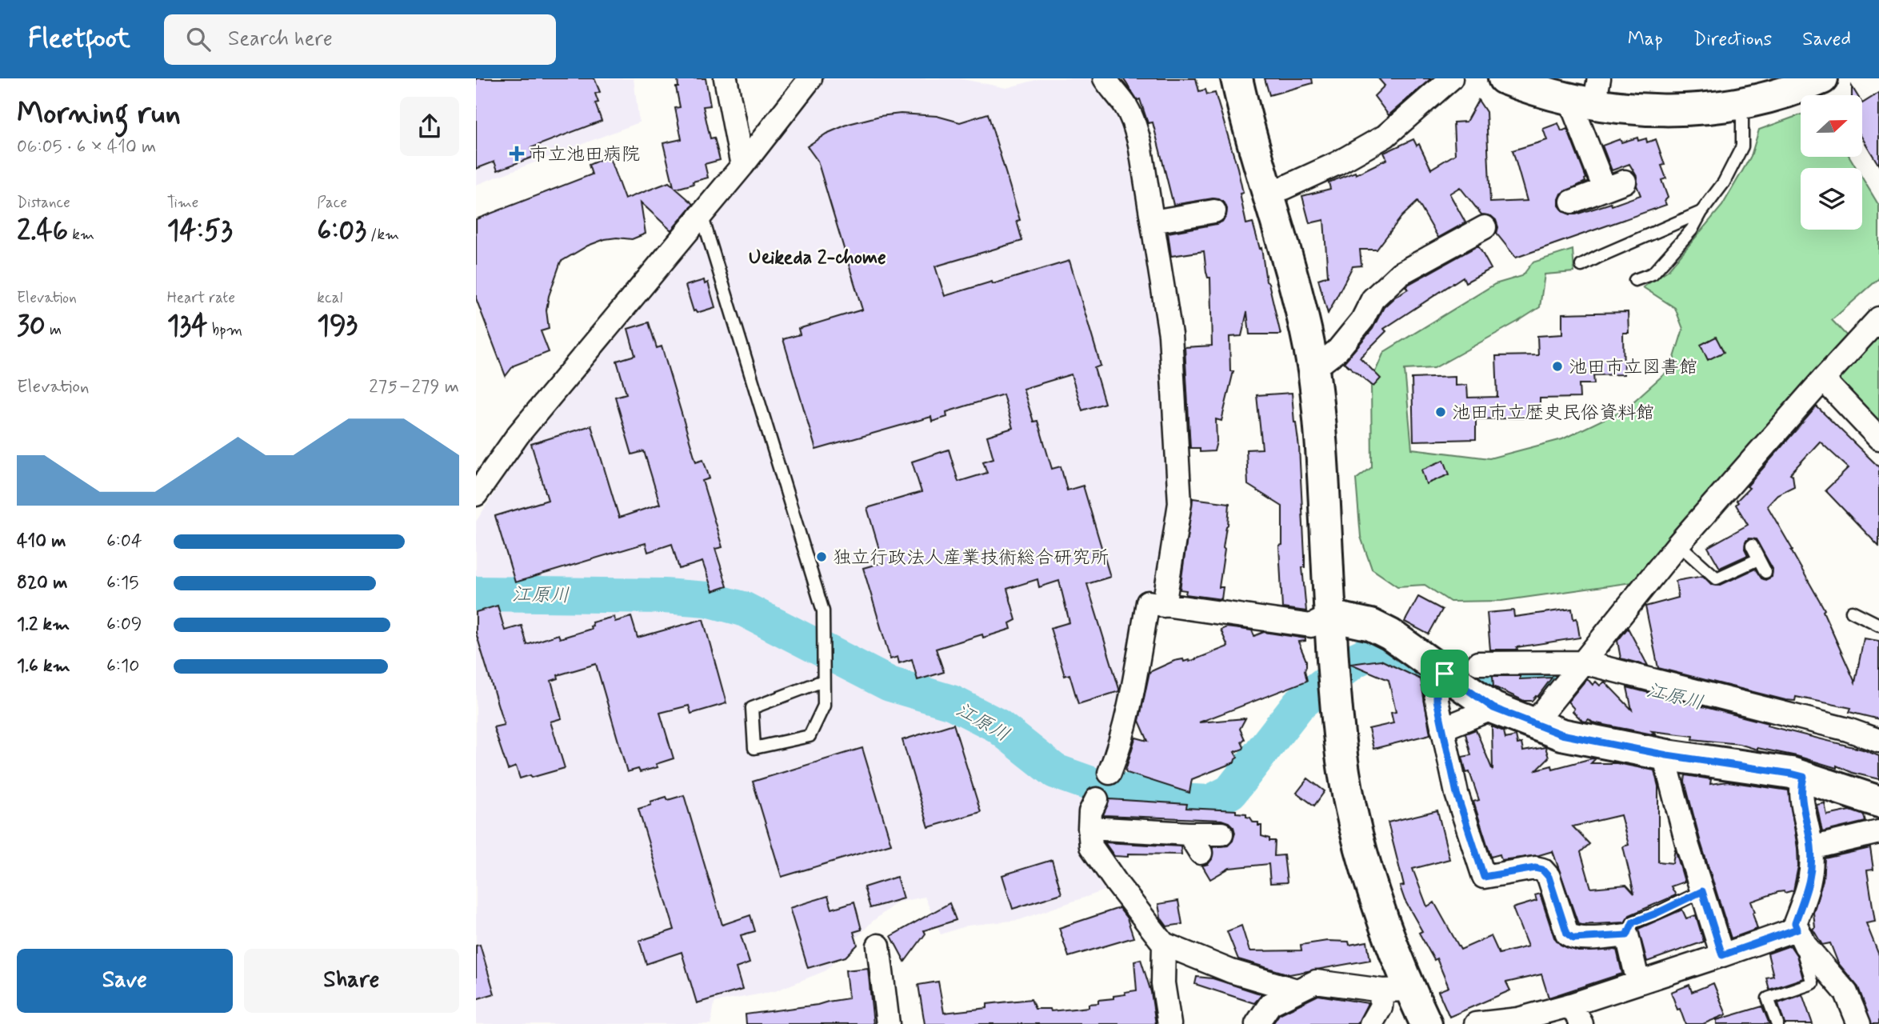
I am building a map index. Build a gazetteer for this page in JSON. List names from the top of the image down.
{
  "districts": ["Ueikeda 2-chome"],
  "water": ["江原川"],
  "places": {
    "health": ["市立池田病院"],
    "other": ["池田市立図書館", "池田市立歴史民俗資料館", "独立行政法人産業技術総合研究所"]
  },
  "north": "right",
  "page": {
    "header": "Fleetfoot",
    "search": "Search here",
    "nav": ["Map", "Directions", "Saved"],
    "heading": ["Morning run", "06:05 · 6 × 410 m"],
    "stats": [
      ["Distance", "2.46 km"],
      ["Time", "14:53"],
      ["Pace", "6:03 /km"],
      ["Elevation", "30 m"],
      ["Heart rate", "134 bpm"],
      ["kcal", "193"]
    ],
    "chart": ["Elevation", "275–279 m"],
    "list": [
      {
        "name": "410 m",
        "note": "6:04"
      },
      {
        "name": "820 m",
        "note": "6:15"
      },
      {
        "name": "1.2 km",
        "note": "6:09"
      },
      {
        "name": "1.6 km",
        "note": "6:10"
      }
    ],
    "buttons": ["Save", "Share"]
  }
}
